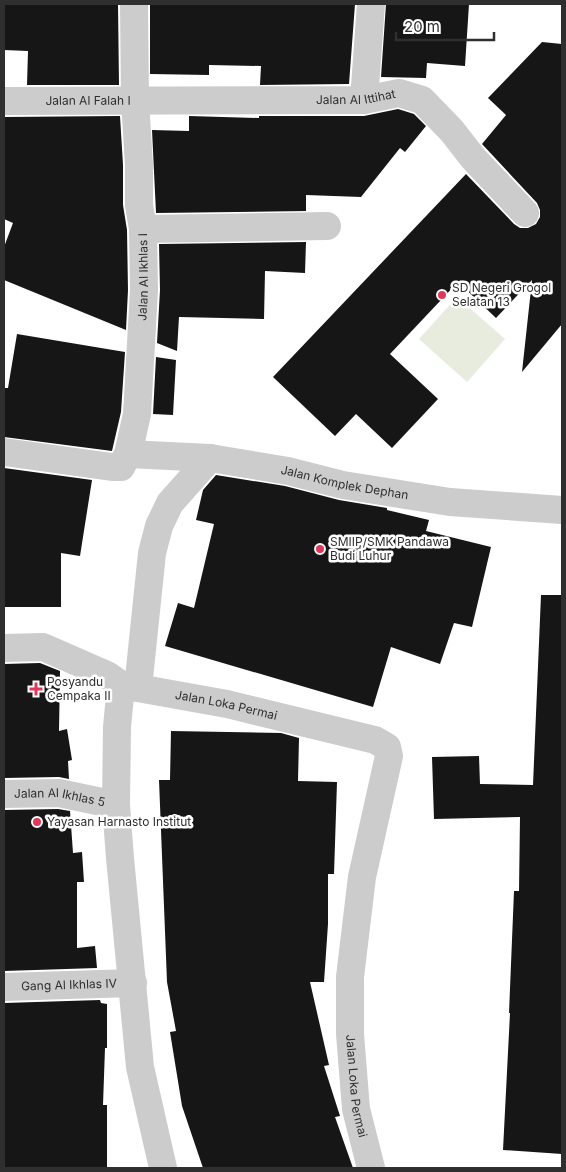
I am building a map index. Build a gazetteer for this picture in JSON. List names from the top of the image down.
{
  "streets": {
    "street": [
      "Jalan Al Ittihat",
      "Jalan Al Falah I",
      "Jalan Al Ikhlas I",
      "Jalan Komplek Dephan",
      "Jalan Loka Permai",
      "Jalan Al Ikhlas 5",
      "Gang Al Ikhlas IV"
    ]
  },
  "crossings": [
    ["Jalan Al Ittihat", "Jalan Al Falah I"],
    ["Jalan Al Ittihat", "Jalan Al Ikhlas I"],
    ["Jalan Al Falah I", "Jalan Al Ikhlas I"],
    ["Jalan Al Ikhlas I", "Jalan Komplek Dephan"]
  ],
  "places": {
    "other": ["SD Negeri Grogol Selatan 13", "SMIIP/SMK Pandawa Budi Luhur", "Yayasan Harnasto Institut"],
    "health": ["Posyandu Cempaka II"]
  },
  "scale_bar": "20 m"
}
